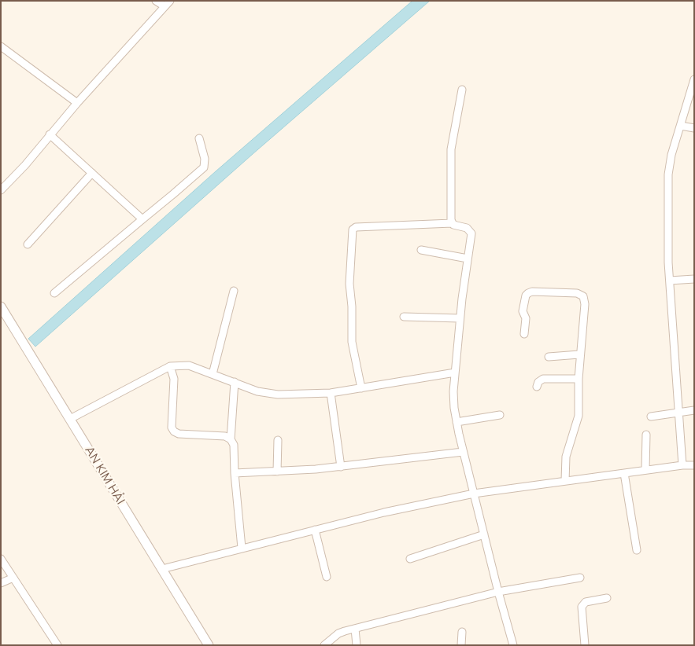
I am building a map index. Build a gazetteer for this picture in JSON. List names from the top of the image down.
{
  "streets": {
    "street": ["AN KIM HẢI"]
  }
}
